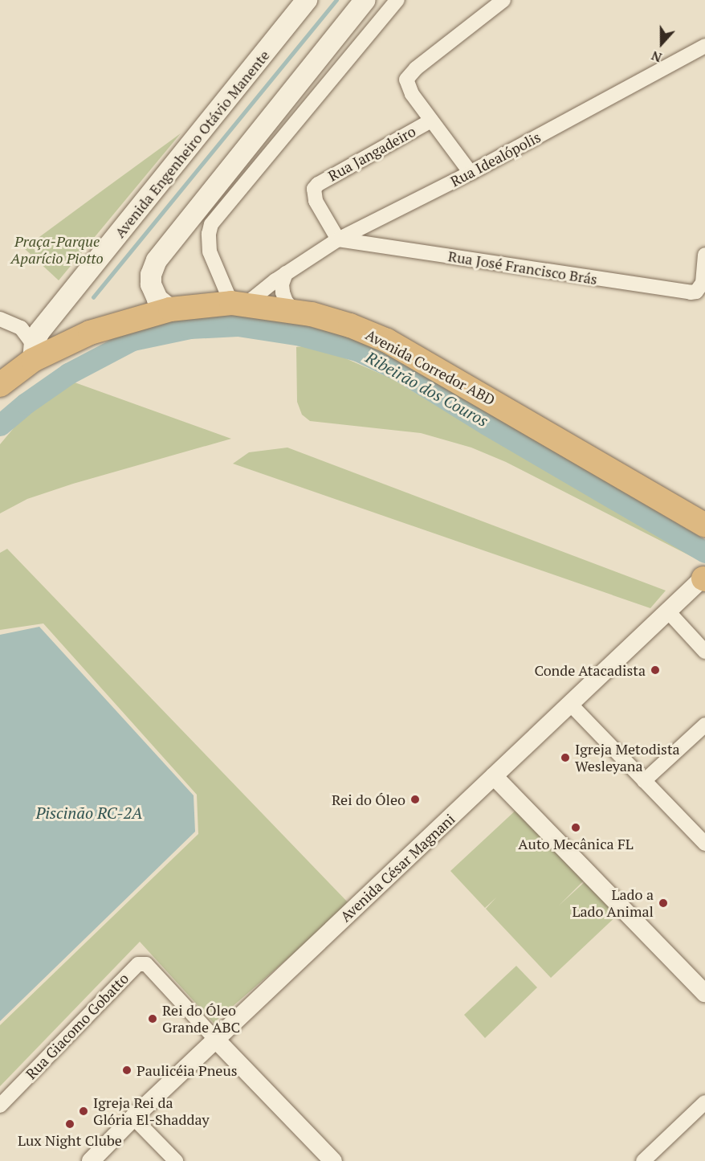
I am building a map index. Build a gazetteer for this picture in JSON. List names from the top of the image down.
{
  "streets": {
    "highway": ["Avenida Corredor ABD"],
    "main road": ["Avenida Engenheiro Otávio Manente"],
    "street": [
      "Rua Jangadeiro",
      "Rua Idealópolis",
      "Rua José Francisco Brás",
      "Avenida César Magnani",
      "Rua Giacomo Gobatto"
    ]
  },
  "crossings": [
    ["Avenida Engenheiro Otávio Manente", "Avenida Corredor ABD"],
    ["Rua Jangadeiro", "Rua Idealópolis"],
    ["Rua Jangadeiro", "Rua José Francisco Brás"],
    ["Rua Idealópolis", "Rua José Francisco Brás"],
    ["Rua Idealópolis", "Avenida Corredor ABD"],
    ["Avenida César Magnani", "Rua Giacomo Gobatto"]
  ],
  "water": ["Ribeirão dos Couros", "Piscinão RC-2A"],
  "parks": ["Praça-Parque Aparício Piotto"],
  "places": [
    "Conde Atacadista",
    "Igreja Metodista Wesleyana",
    "Rei do Óleo",
    "Auto Mecânica FL",
    "Lado a Lado Animal",
    "Rei do Óleo Grande ABC",
    "Paulicéia Pneus",
    "Igreja Rei da Glória El-Shadday",
    "Lux Night Clube"
  ],
  "north": "bottom"
}
